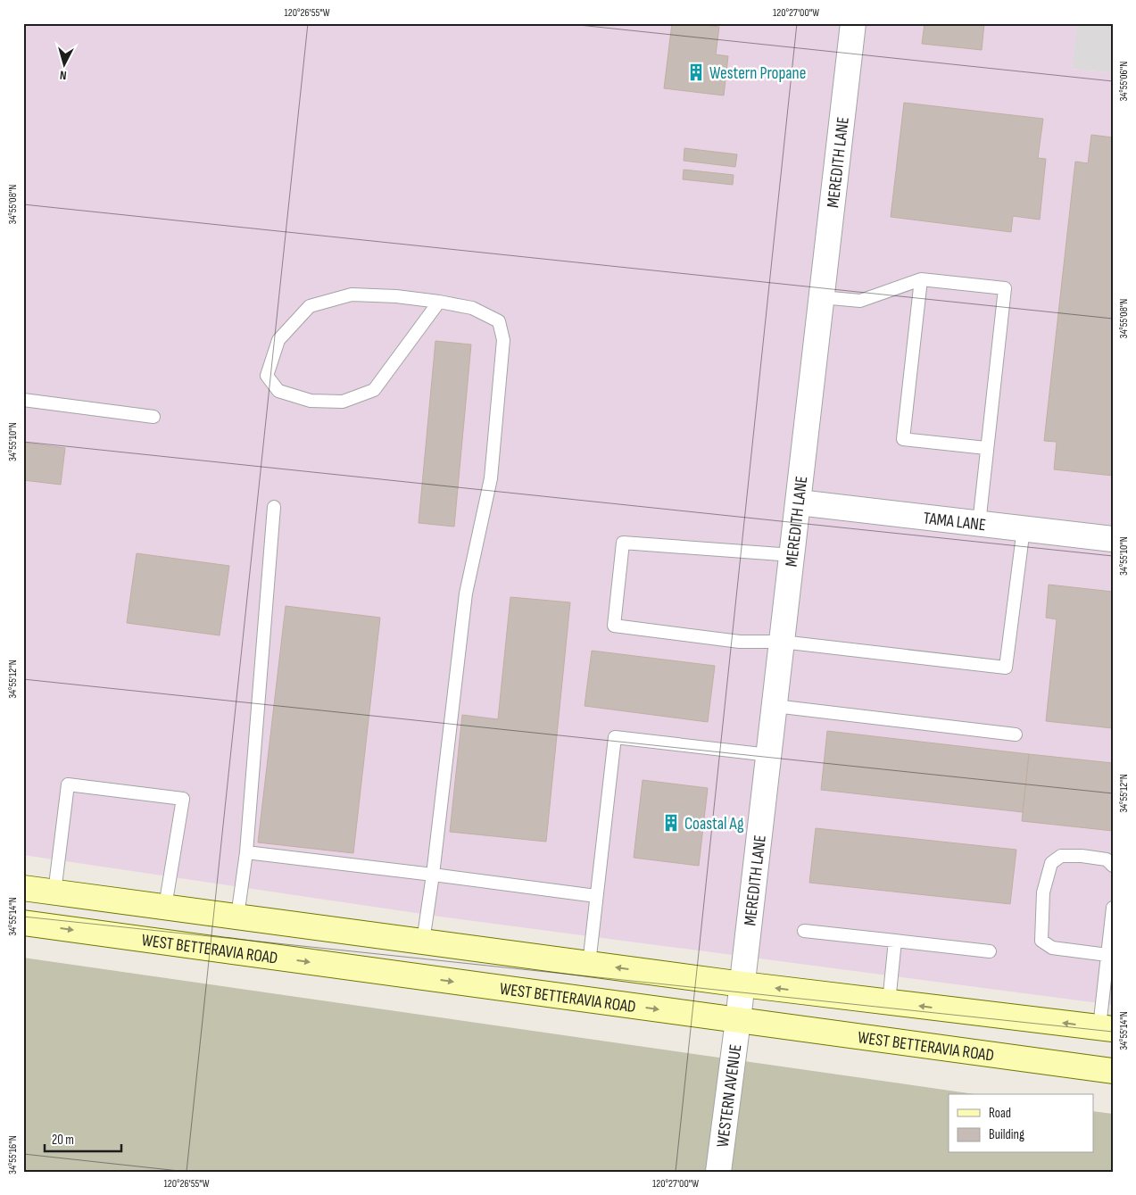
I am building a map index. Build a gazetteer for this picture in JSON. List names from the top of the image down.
{
  "streets": {
    "main road": ["WEST BETTERAVIA ROAD"],
    "street": ["MEREDITH LANE", "TAMA LANE", "WESTERN AVENUE"]
  },
  "crossings": [
    ["MEREDITH LANE", "TAMA LANE"],
    ["MEREDITH LANE", "WEST BETTERAVIA ROAD"],
    ["MEREDITH LANE", "WESTERN AVENUE"],
    ["WEST BETTERAVIA ROAD", "WESTERN AVENUE"]
  ],
  "places": {
    "building": ["Western Propane", "Coastal Ag"]
  },
  "legend": ["Road", "Building"],
  "scale_bar": "20 m",
  "north": "bottom",
  "coordinates": [
    "120°26'55\"W",
    "120°27'00\"W",
    "34°55'06\"N",
    "34°55'08\"N",
    "34°55'10\"N",
    "34°55'12\"N",
    "34°55'14\"N",
    "34°55'16\"N"
  ]
}
